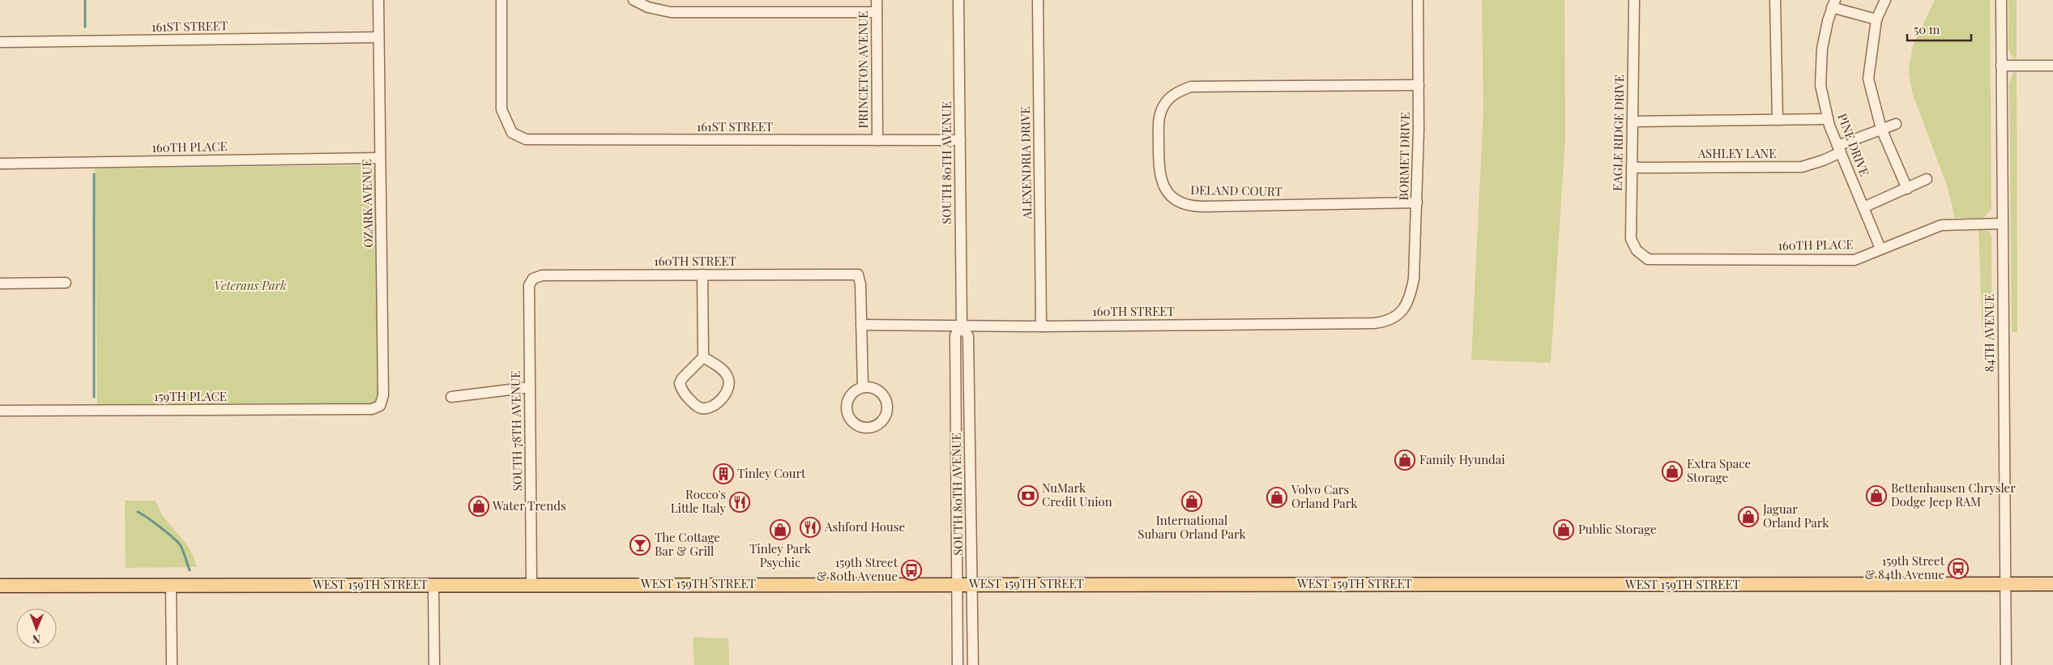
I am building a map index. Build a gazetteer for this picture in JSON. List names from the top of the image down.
{
  "streets": {
    "main road": ["WEST 159TH STREET"],
    "street": [
      "161ST STREET",
      "PRINCETON AVENUE",
      "EAGLE RIDGE DRIVE",
      "PINE DRIVE",
      "160TH PLACE",
      "ASHLEY LANE",
      "BORMET DRIVE",
      "SOUTH 80TH AVENUE",
      "ALEXENDRIA DRIVE",
      "DELAND COURT",
      "OZARK AVENUE",
      "160TH STREET",
      "84TH AVENUE",
      "159TH PLACE",
      "SOUTH 78TH AVENUE"
    ]
  },
  "crossings": [
    ["161ST STREET", "PRINCETON AVENUE"],
    ["161ST STREET", "SOUTH 80TH AVENUE"],
    ["161ST STREET", "OZARK AVENUE"],
    ["EAGLE RIDGE DRIVE", "160TH PLACE"],
    ["EAGLE RIDGE DRIVE", "ASHLEY LANE"],
    ["PINE DRIVE", "160TH PLACE"],
    ["PINE DRIVE", "ASHLEY LANE"],
    ["160TH PLACE", "OZARK AVENUE"],
    ["160TH PLACE", "84TH AVENUE"],
    ["BORMET DRIVE", "DELAND COURT"],
    ["BORMET DRIVE", "160TH STREET"],
    ["SOUTH 80TH AVENUE", "160TH STREET"],
    ["SOUTH 80TH AVENUE", "WEST 159TH STREET"],
    ["ALEXENDRIA DRIVE", "160TH STREET"],
    ["OZARK AVENUE", "159TH PLACE"],
    ["160TH STREET", "SOUTH 78TH AVENUE"],
    ["84TH AVENUE", "WEST 159TH STREET"],
    ["SOUTH 78TH AVENUE", "WEST 159TH STREET"]
  ],
  "parks": ["Veterans Park"],
  "places": {
    "shop": [
      "Family Hyundai",
      "Extra Space Storage",
      "Bettenhausen Chrysler Dodge Jeep RAM",
      "Volvo Cars Orland Park",
      "International Subaru Orland Park",
      "Water Trends",
      "Jaguar Orland Park",
      "Tinley Park Psychic",
      "Public Storage"
    ],
    "building": ["Tinley Court"],
    "bank": ["NuMark Credit Union"],
    "restaurant": ["Rocco's Little Italy", "Ashford House"],
    "bar": ["The Cottage Bar & Grill"],
    "bus stop": ["159th Street & 84th Avenue", "159th Street & 80th Avenue"]
  },
  "scale_bar": "50 m",
  "north": "bottom"
}
